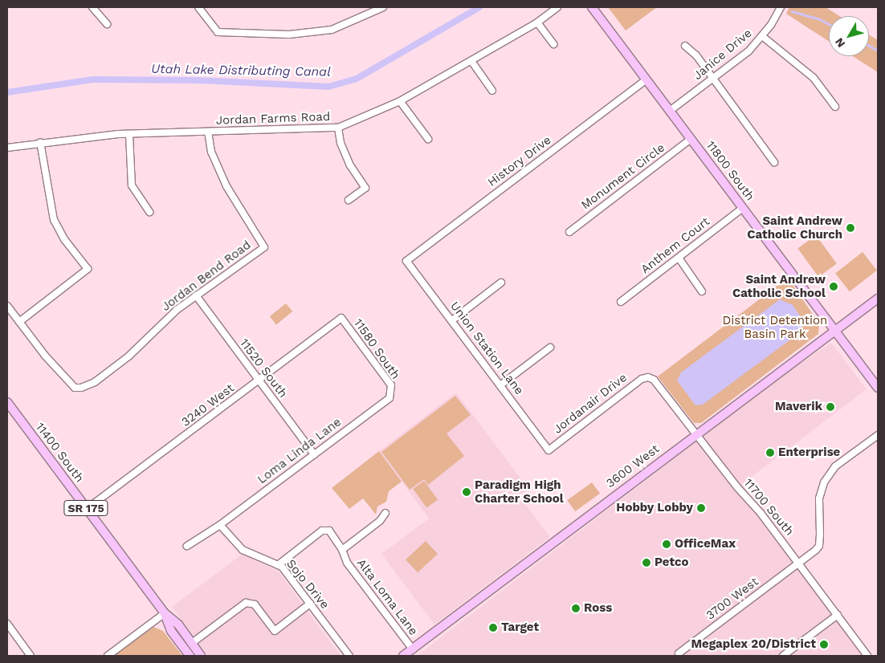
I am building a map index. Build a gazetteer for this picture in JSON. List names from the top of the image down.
{
  "streets": {
    "main road": [
      "11800 South",
      "11400 South",
      "3600 West",
      "SR 175"
    ],
    "street": [
      "Janice Drive",
      "Jordan Farms Road",
      "History Drive",
      "Monument Circle",
      "Anthem Court",
      "Jordan Bend Road",
      "Union Station Lane",
      "11580 South",
      "11520 South",
      "Jordanair Drive",
      "3240 West",
      "Loma Linda Lane",
      "11700 South",
      "Sojo Drive",
      "Alta Loma Lane",
      "3700 West"
    ]
  },
  "crossings": [
    ["Janice Drive", "11800 South"],
    ["Jordan Farms Road", "Jordan Bend Road"],
    ["History Drive", "11800 South"],
    ["History Drive", "Union Station Lane"],
    ["11800 South", "Monument Circle"],
    ["11800 South", "Anthem Court"],
    ["11800 South", "3600 West"],
    ["Jordan Bend Road", "11520 South"],
    ["Union Station Lane", "Jordanair Drive"],
    ["11580 South", "3240 West"],
    ["11580 South", "Loma Linda Lane"],
    ["11520 South", "3240 West"],
    ["11520 South", "Loma Linda Lane"],
    ["Jordanair Drive", "11700 South"],
    ["3240 West", "11400 South"],
    ["Loma Linda Lane", "Sojo Drive"],
    ["3600 West", "11700 South"],
    ["3600 West", "Alta Loma Lane"],
    ["11700 South", "3700 West"],
    ["Sojo Drive", "Alta Loma Lane"]
  ],
  "water": ["Utah Lake Distributing Canal"],
  "parks": ["District Detention Basin Park"],
  "places": [
    "Saint Andrew Catholic Church",
    "Saint Andrew Catholic School",
    "Maverik",
    "Enterprise",
    "Paradigm High Charter School",
    "Hobby Lobby",
    "OfficeMax",
    "Petco",
    "Ross",
    "Target",
    "Megaplex 20/District"
  ],
  "north": "bottom left"
}
